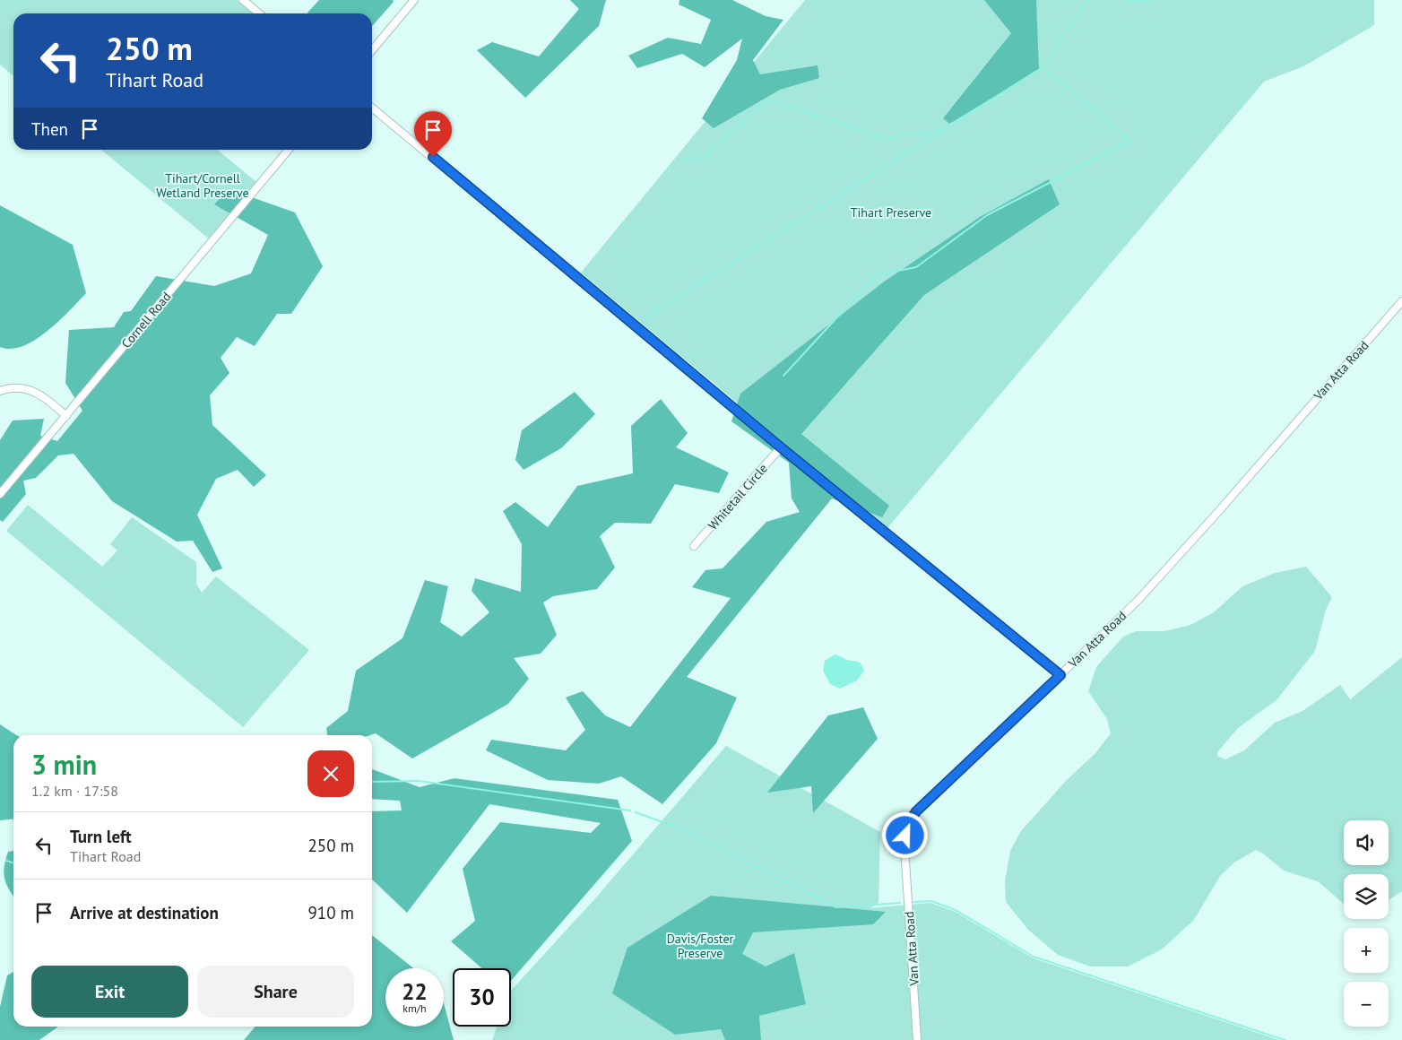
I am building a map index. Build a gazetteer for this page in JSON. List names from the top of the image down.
{
  "streets": {
    "street": ["Cornell Road", "Van Atta Road", "Whitetail Circle"]
  },
  "parks": ["Tihart/Cornell Wetland Preserve", "Tihart Preserve", "Davis/Foster Preserve"],
  "page": {
    "turn": ["250 m", "Tihart Road"],
    "then": "Then",
    "heading": ["3 min", "1.2 km · 17:58"],
    "list": [
      {
        "name": "Turn left",
        "note": "Tihart Road",
        "value": "250 m"
      },
      {
        "name": "Arrive at destination",
        "value": "910 m"
      }
    ],
    "map_buttons": ["+", "−"],
    "buttons": ["Exit", "Share"],
    "speed": "22 km/h",
    "limit": "30"
  }
}
